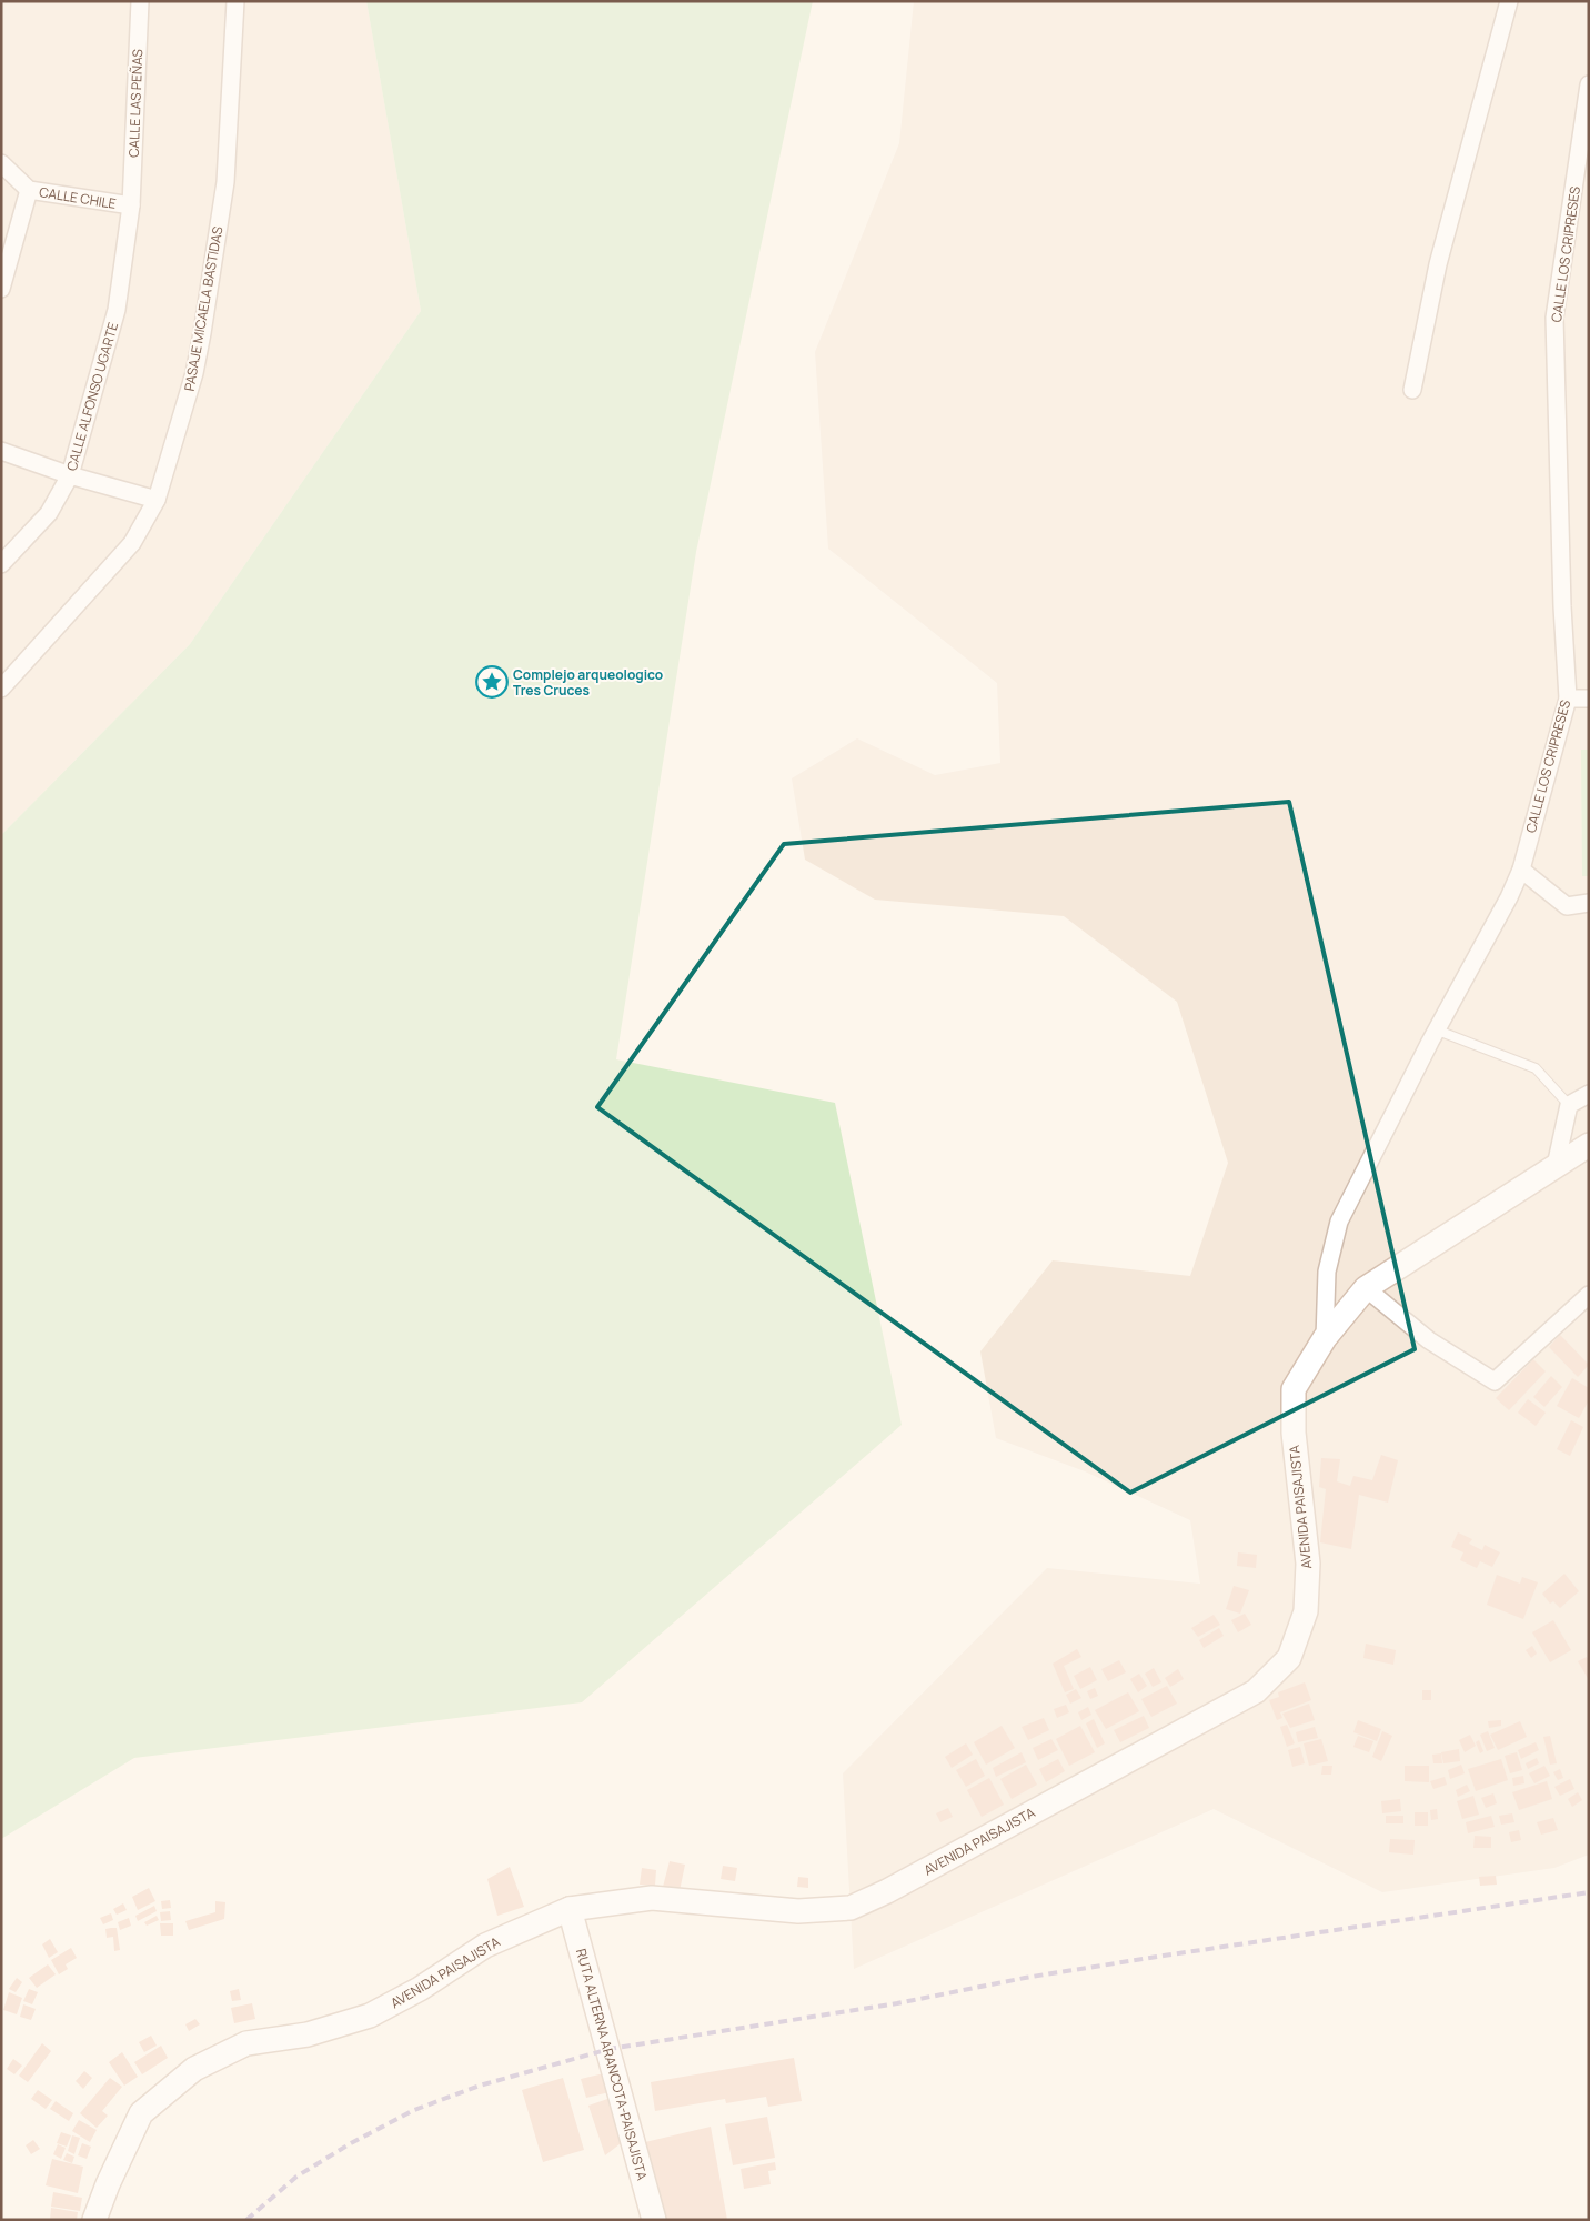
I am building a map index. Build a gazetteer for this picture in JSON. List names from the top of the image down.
{
  "streets": {
    "main road": ["AVENIDA PAISAJISTA", "RUTA ALTERNA ARANCOTA-PAISAJISTA"],
    "street": [
      "CALLE LAS PEÑAS",
      "CALLE CHILE",
      "CALLE LOS CRIPRESES",
      "PASAJE MICAELA BASTIDAS",
      "CALLE ALFONSO UGARTE"
    ]
  },
  "crossings": [
    ["CALLE LAS PEÑAS", "CALLE CHILE"],
    ["CALLE LAS PEÑAS", "CALLE ALFONSO UGARTE"],
    ["CALLE CHILE", "CALLE ALFONSO UGARTE"],
    ["CALLE LOS CRIPRESES", "AVENIDA PAISAJISTA"],
    ["AVENIDA PAISAJISTA", "RUTA ALTERNA ARANCOTA-PAISAJISTA"]
  ],
  "places": {
    "place": ["Complejo arqueologico Tres Cruces"]
  }
}
